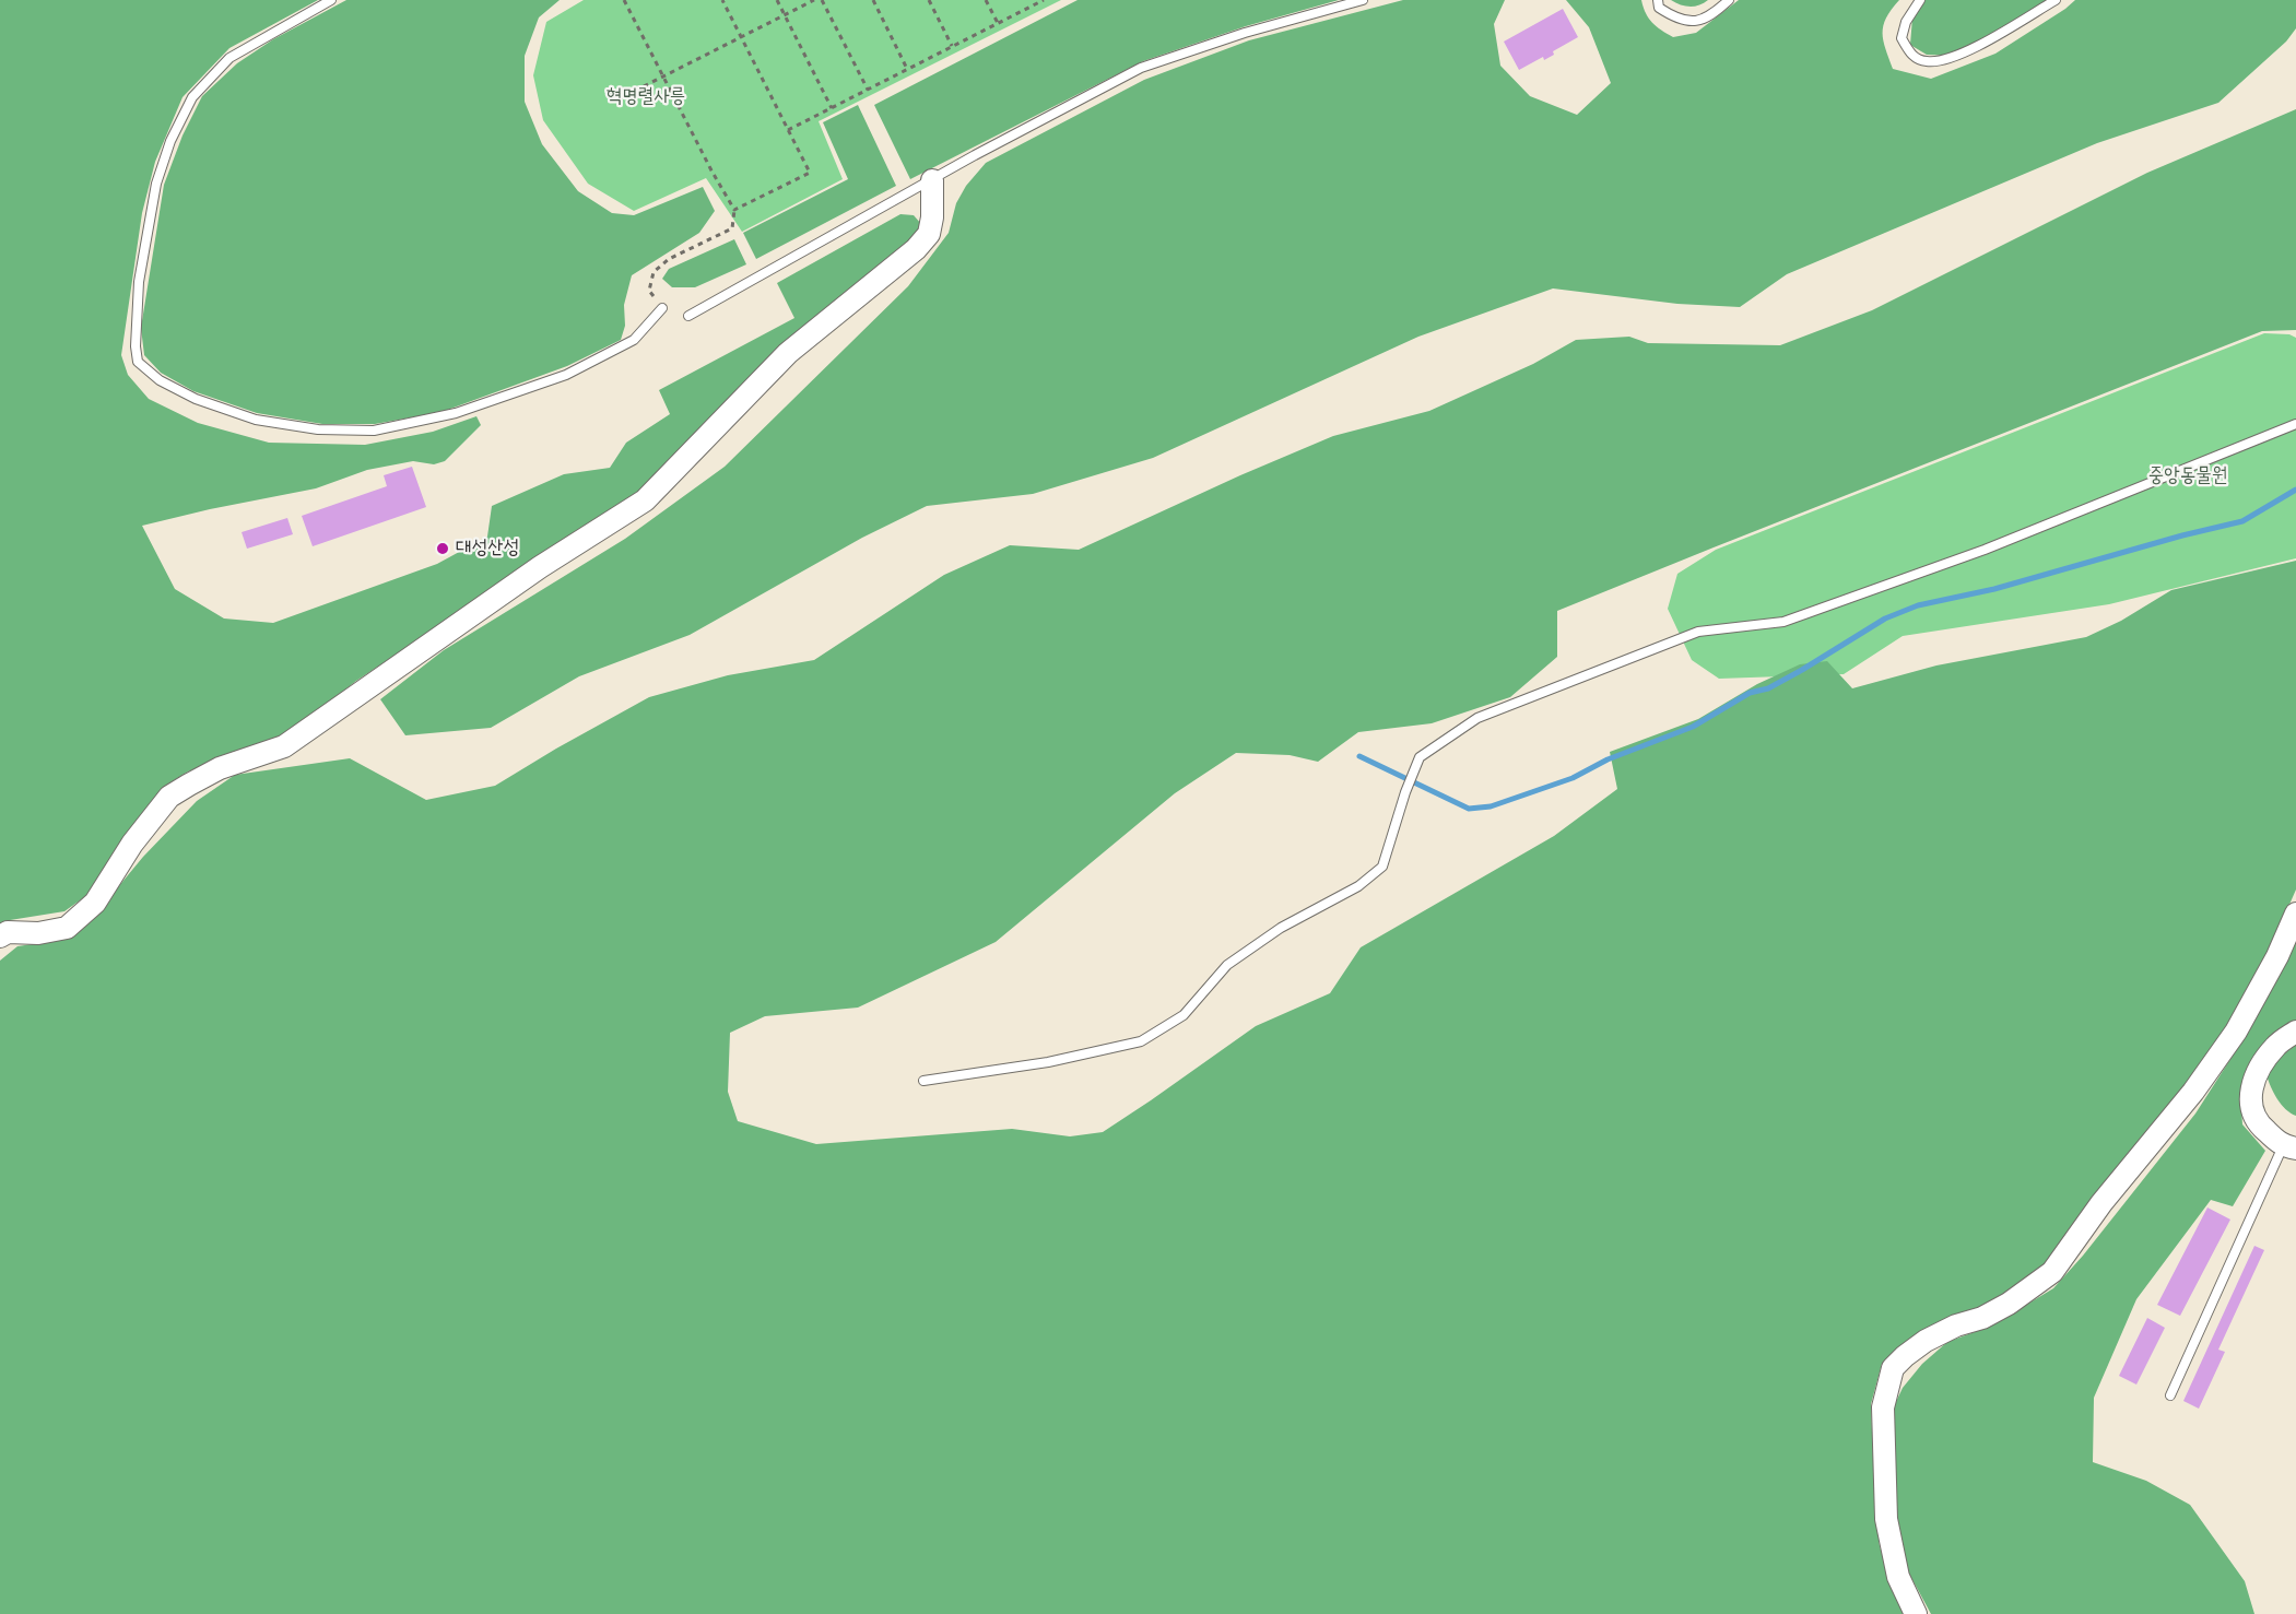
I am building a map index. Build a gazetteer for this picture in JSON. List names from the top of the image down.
{
  "parks": ["혁명렬사릉", "중앙동물원"],
  "places": ["대성산성"]
}
